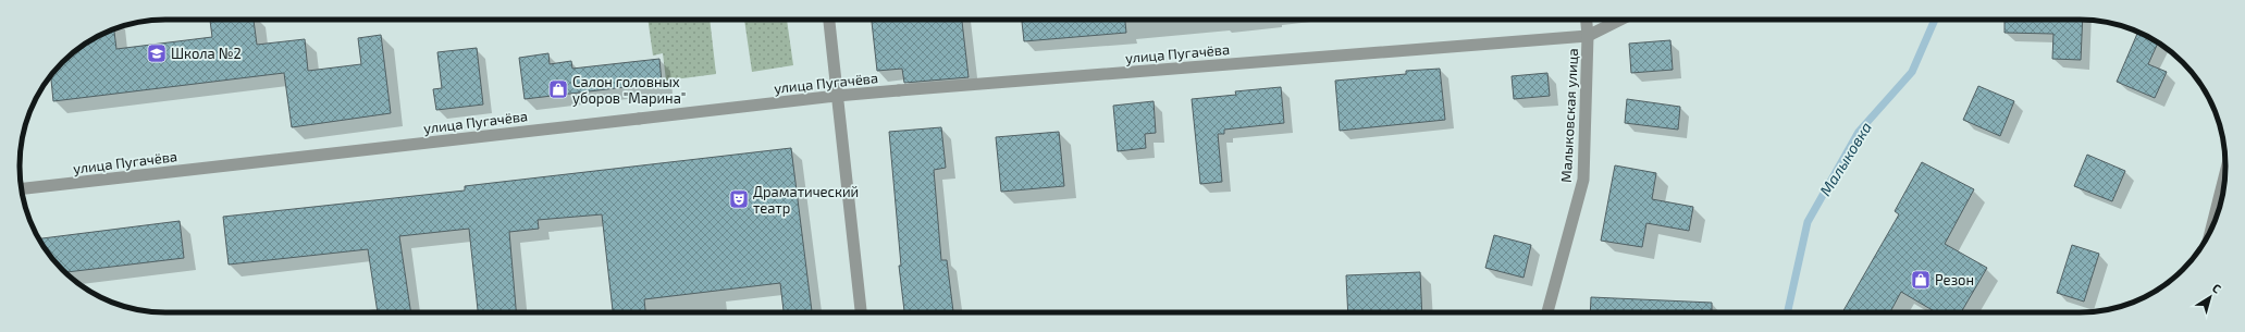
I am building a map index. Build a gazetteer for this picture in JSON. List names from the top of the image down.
{
  "streets": {
    "street": ["улица Пугачёва", "Малыковская улица"]
  },
  "crossings": [
    ["улица Пугачёва", "Малыковская улица"]
  ],
  "water": ["Малыковка"],
  "places": {
    "school or university": ["Школа №2"],
    "shop": ["Салон головных уборов \"Марина\"", "Резон"],
    "theatre": ["Драматический театр"]
  },
  "north": "top right"
}
